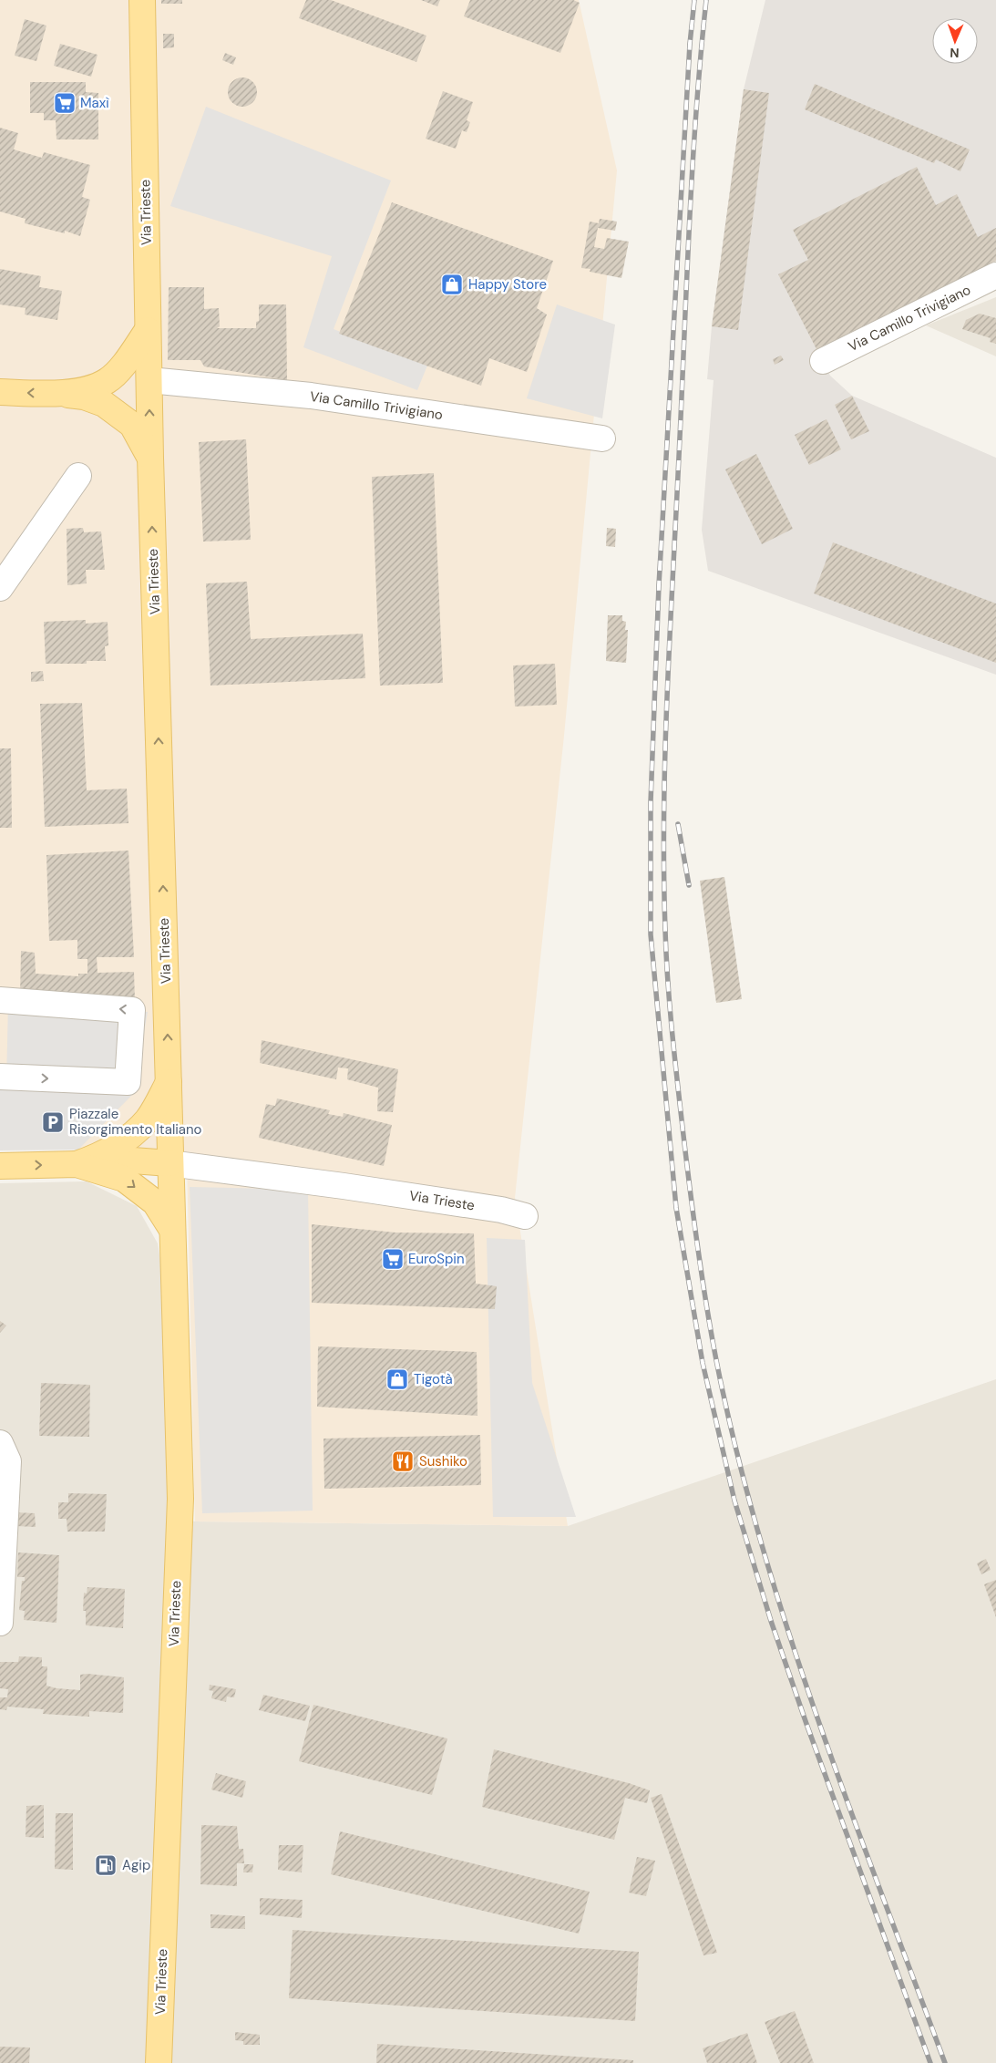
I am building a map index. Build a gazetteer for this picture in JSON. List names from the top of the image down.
{
  "streets": {
    "main road": ["Via Trieste"],
    "street": ["Via Camillo Trivigiano"]
  },
  "crossings": [
    ["Via Trieste", "Via Camillo Trivigiano"]
  ],
  "places": {
    "supermarket": ["Maxì", "EuroSpin"],
    "shop": ["Happy Store", "Tigotà"],
    "parking": ["Piazzale Risorgimento Italiano"],
    "restaurant": ["Sushiko"],
    "fuel station": ["Agip"]
  },
  "north": "bottom"
}
